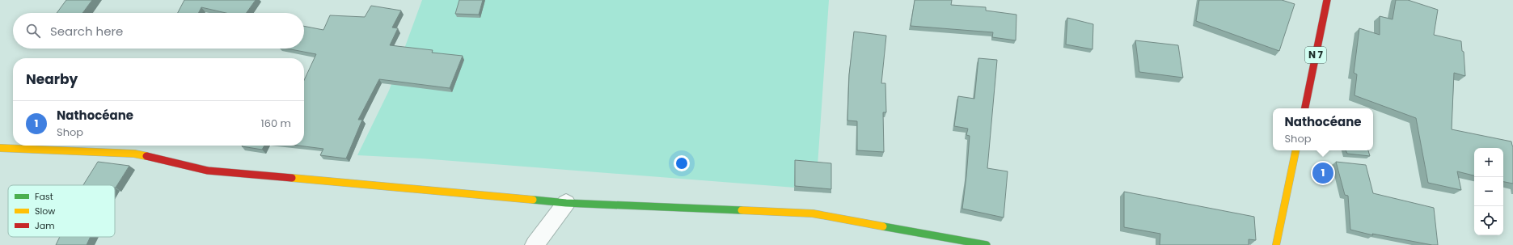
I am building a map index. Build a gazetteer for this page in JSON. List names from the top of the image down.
{
  "streets": {
    "street": ["N 7"]
  },
  "legend": ["Fast", "Slow", "Jam"],
  "page": {
    "search": "Search here",
    "heading": "Nearby",
    "list": [
      {
        "mark": "1",
        "name": "Nathocéane",
        "note": "Shop",
        "value": "160 m"
      }
    ],
    "popup": ["Nathocéane", "Shop"],
    "map_buttons": ["+", "−"],
    "pins": "1"
  }
}
